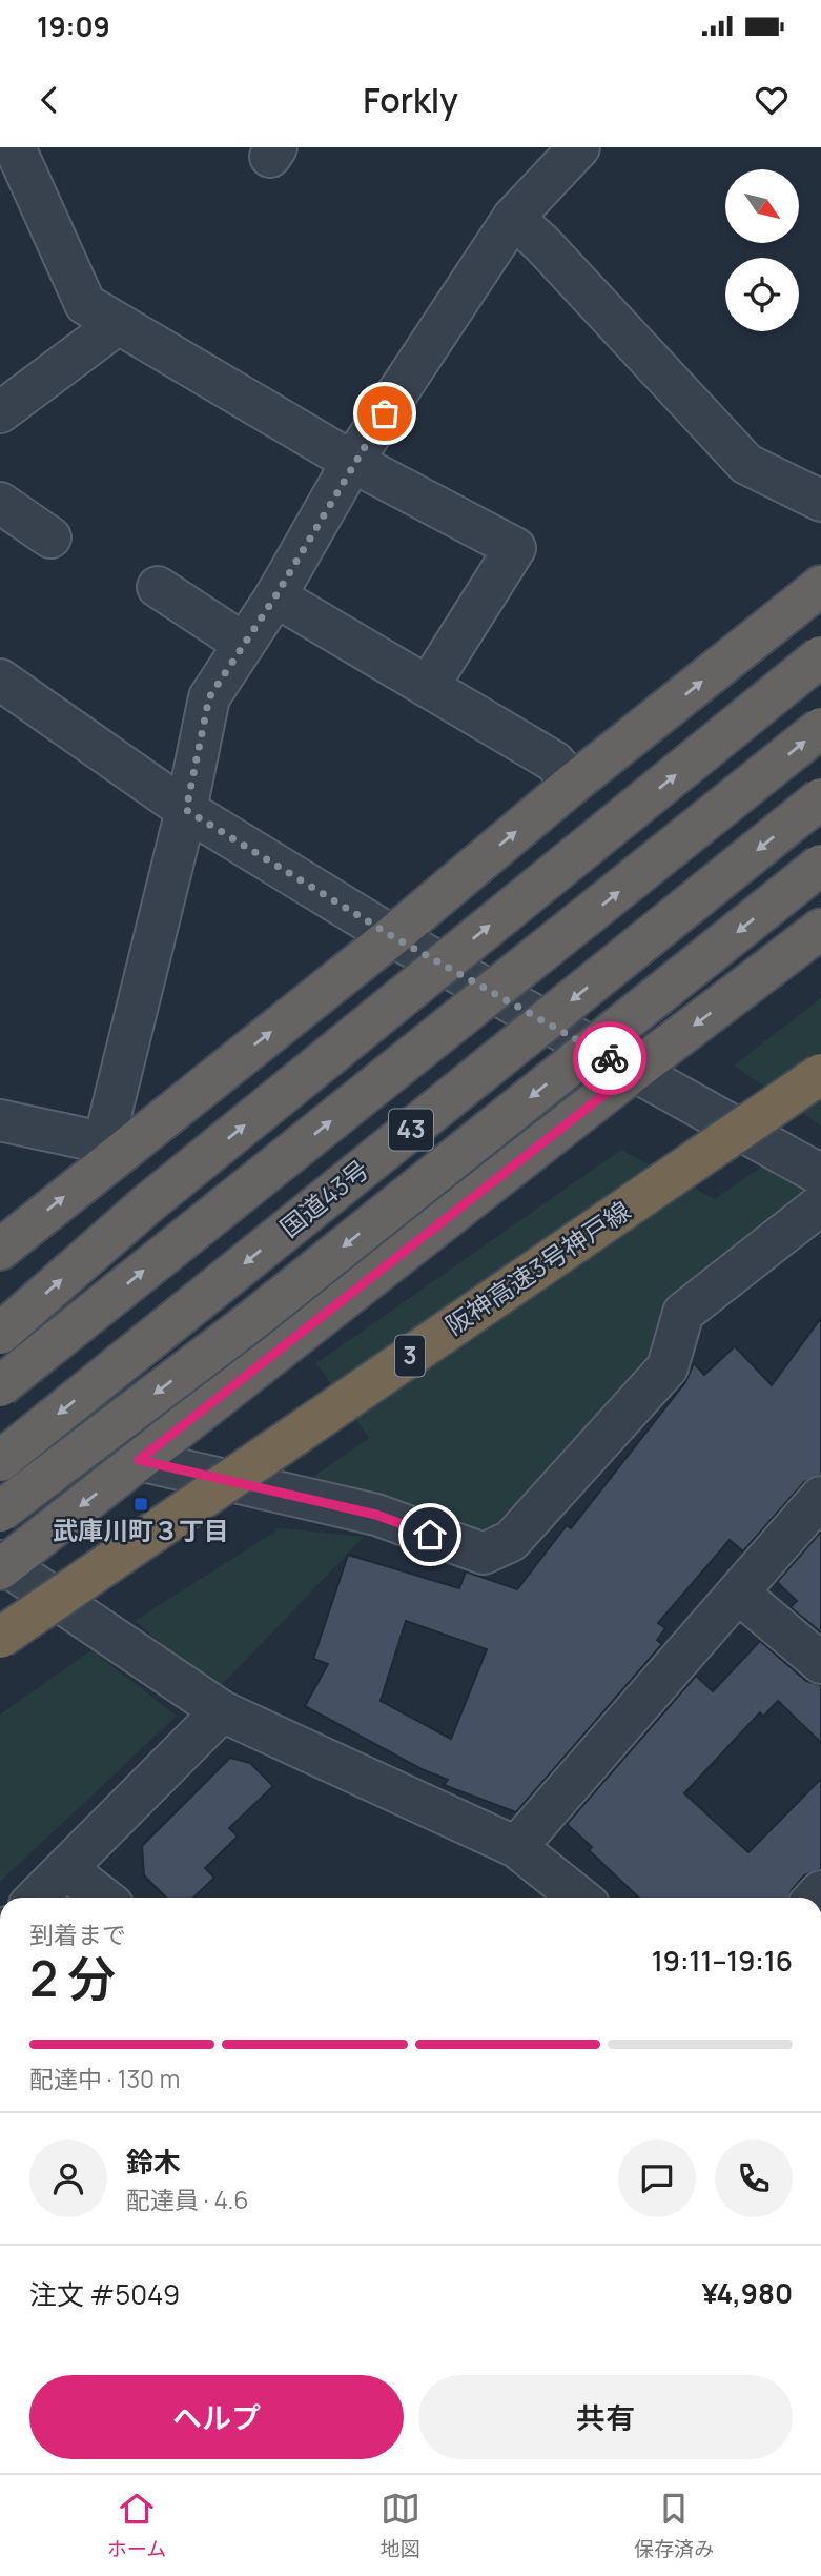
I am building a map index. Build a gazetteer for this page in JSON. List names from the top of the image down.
{
  "streets": {
    "highway": [
      "43",
      "国道43号",
      "阪神高速3号神戸線",
      "3"
    ]
  },
  "places": {
    "transit": ["武庫川町３丁目"]
  },
  "north": "bottom right",
  "page": {
    "status": "19:09",
    "header": "Forkly",
    "heading": ["2 分", "到着まで", "19:11–19:16"],
    "panel": [
      "鈴木",
      "配達員 · 4.6",
      "注文 #5049",
      "¥4,980"
    ],
    "bar": "配達中 · 130 m",
    "buttons": ["ヘルプ", "共有"],
    "tabs": ["ホーム", "地図", "保存済み"]
  }
}
